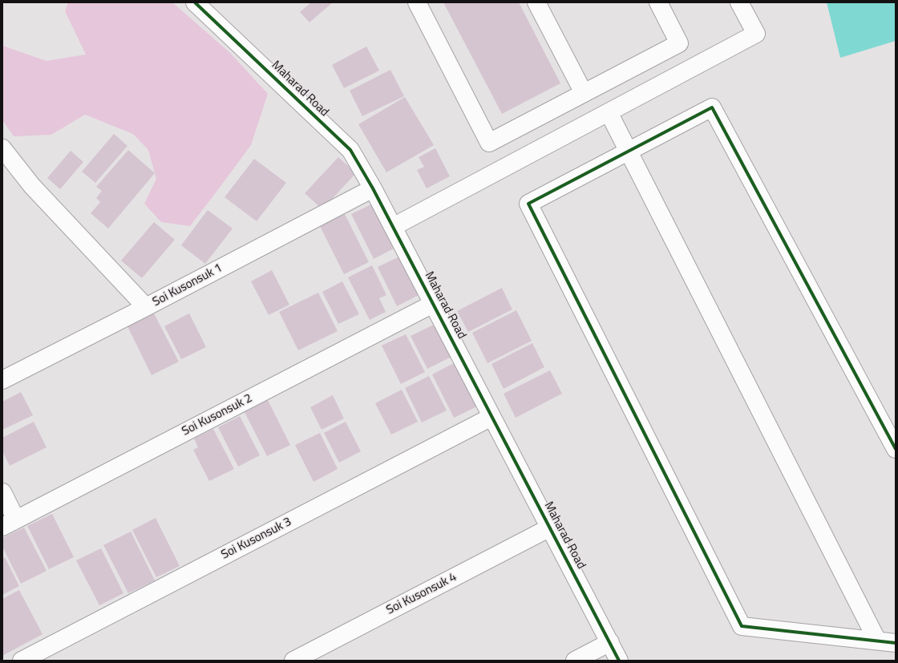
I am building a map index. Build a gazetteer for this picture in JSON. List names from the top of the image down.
{
  "streets": {
    "street": [
      "Maharad Road",
      "Soi Kusonsuk 1",
      "Soi Kusonsuk 2",
      "Soi Kusonsuk 3",
      "Soi Kusonsuk 4"
    ]
  },
  "crossings": [
    ["Maharad Road", "Soi Kusonsuk 1"],
    ["Maharad Road", "Soi Kusonsuk 2"],
    ["Maharad Road", "Soi Kusonsuk 3"],
    ["Maharad Road", "Soi Kusonsuk 4"]
  ]
}
